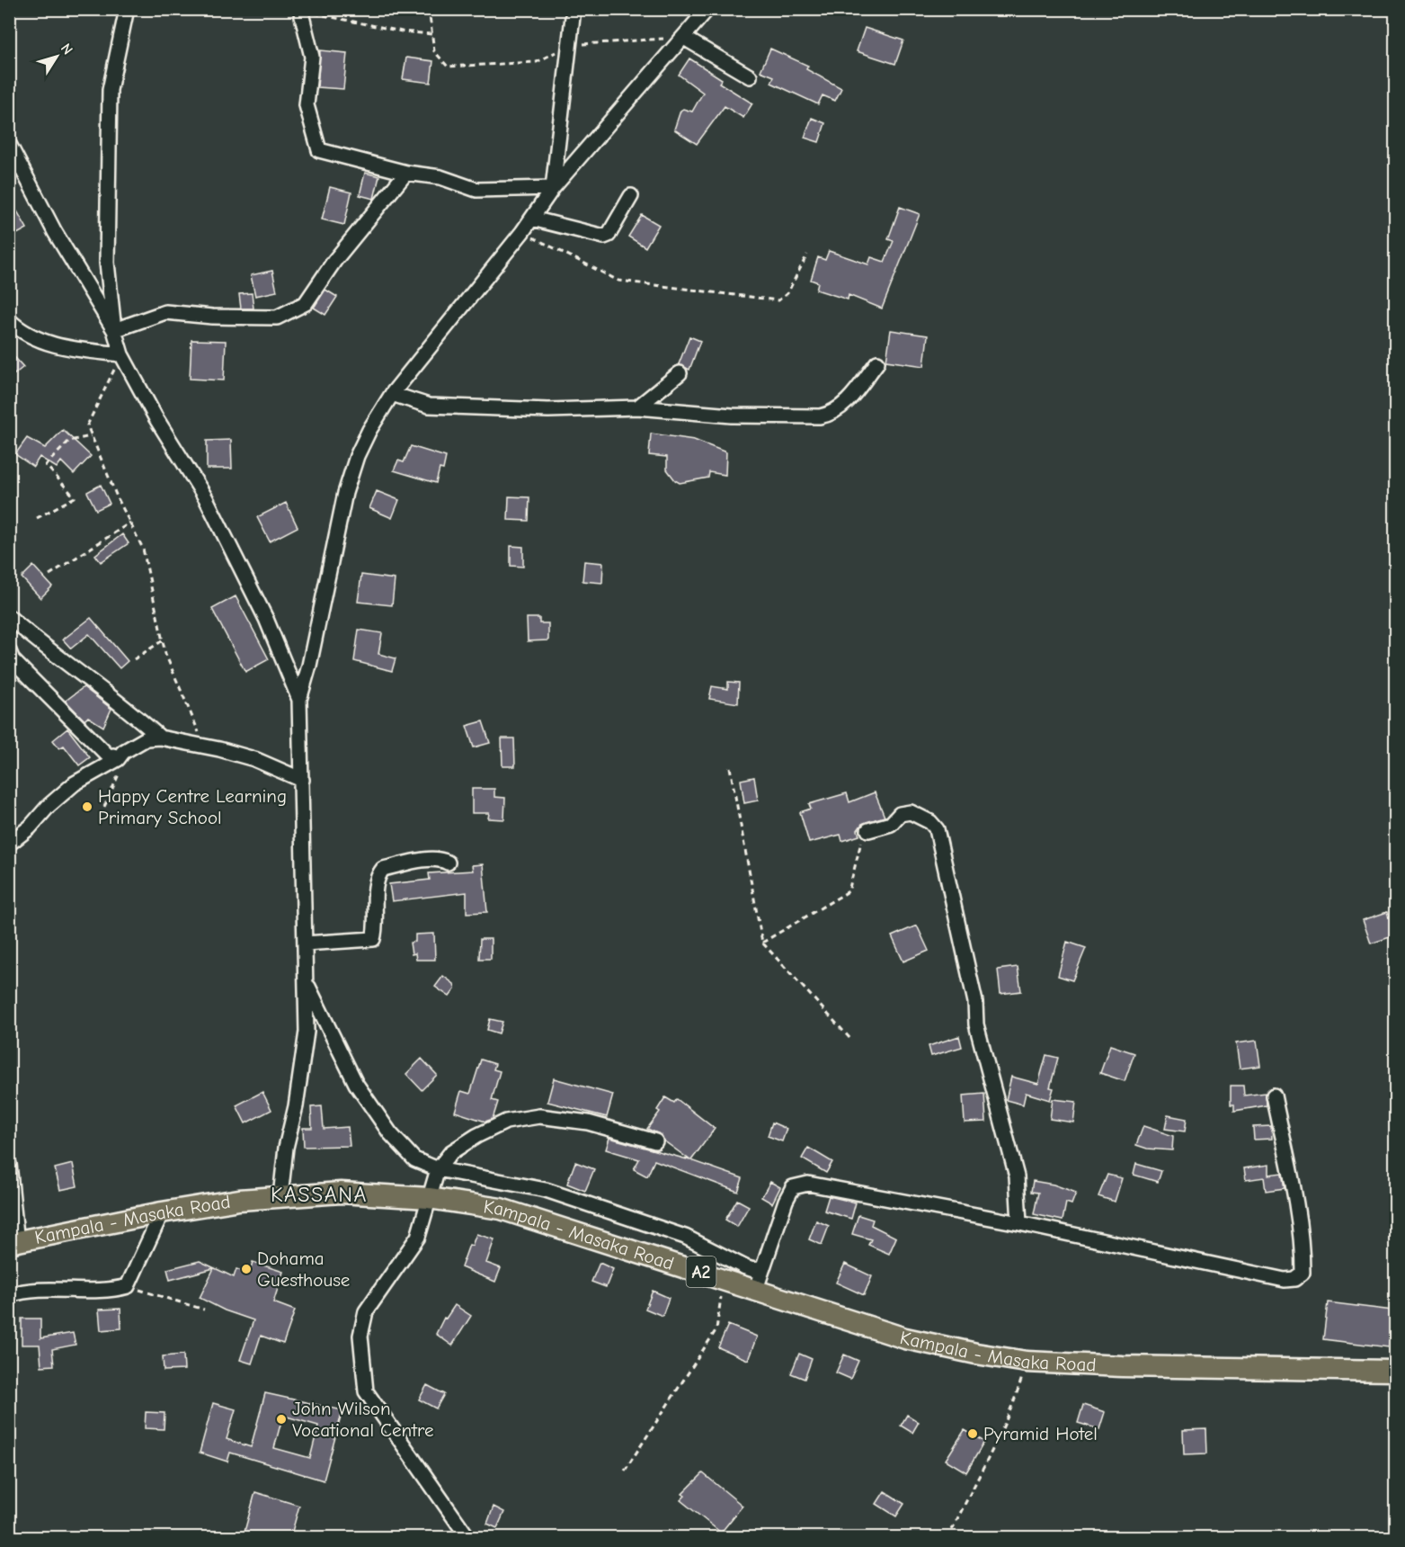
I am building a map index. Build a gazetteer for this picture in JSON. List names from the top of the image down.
{
  "streets": {
    "main road": ["Kampala - Masaka Road", "A2"]
  },
  "districts": ["KASSANA"],
  "places": [
    "Happy Centre Learning Primary School",
    "Dohama Guesthouse",
    "John Wilson Vocational Centre",
    "Pyramid Hotel"
  ],
  "north": "top right"
}
